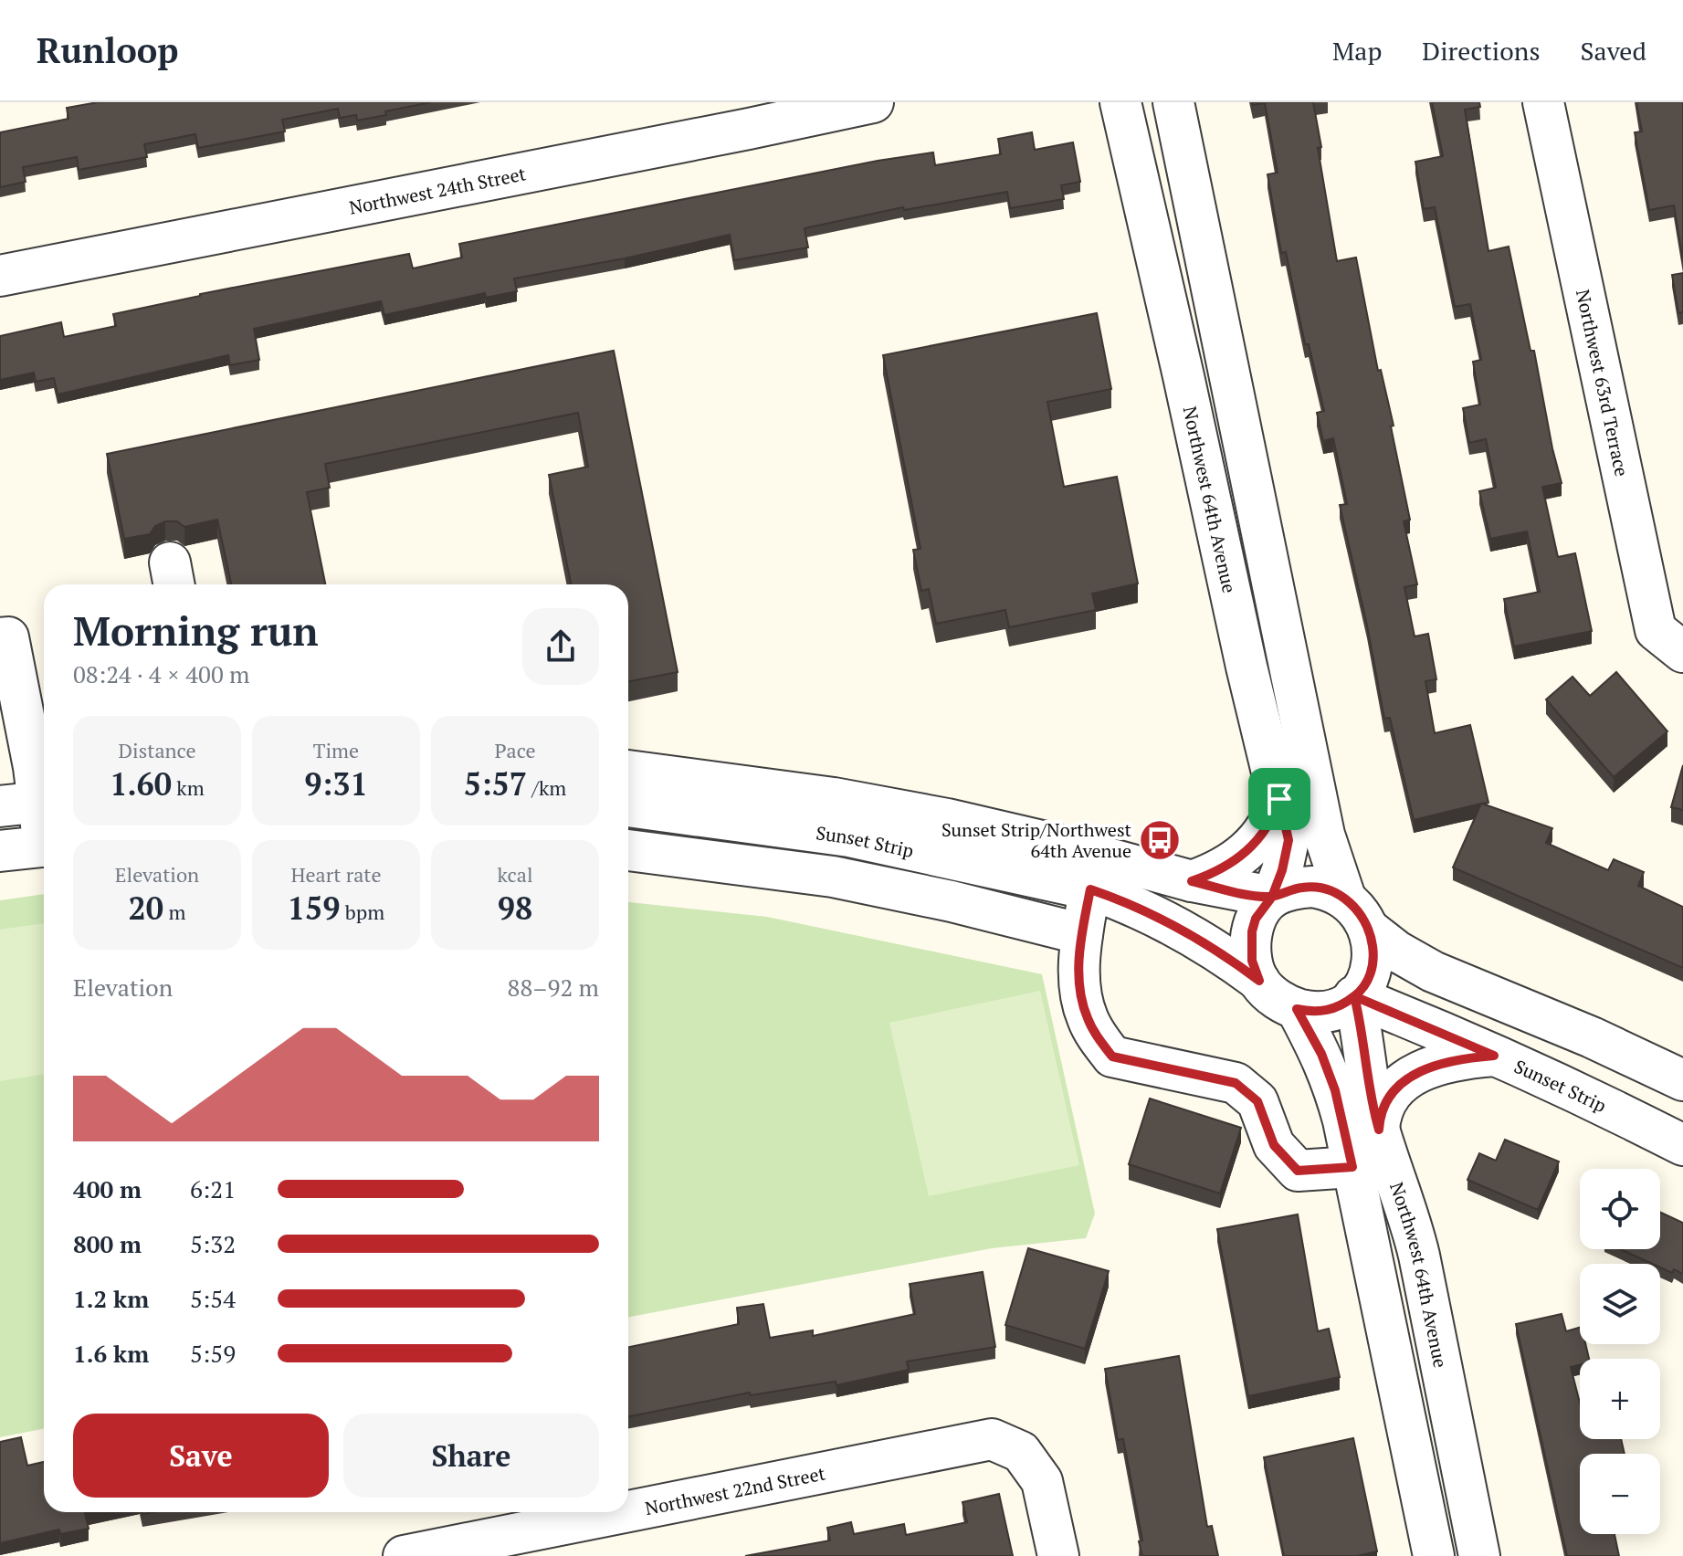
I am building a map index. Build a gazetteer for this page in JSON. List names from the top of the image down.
{
  "streets": {
    "street": [
      "Northwest 24th Street",
      "Northwest 63rd Terrace",
      "Northwest 64th Avenue",
      "Sunset Strip",
      "Northwest 22nd Street"
    ]
  },
  "crossings": [
    ["Northwest 64th Avenue", "Sunset Strip"]
  ],
  "places": {
    "bus stop": ["Sunset Strip/Northwest 64th Avenue"]
  },
  "page": {
    "header": "Runloop",
    "nav": ["Map", "Directions", "Saved"],
    "heading": ["Morning run", "08:24 · 4 × 400 m"],
    "stats": [
      ["Distance", "1.60 km"],
      ["Time", "9:31"],
      ["Pace", "5:57 /km"],
      ["Elevation", "20 m"],
      ["Heart rate", "159 bpm"],
      ["kcal", "98"]
    ],
    "chart": ["Elevation", "88–92 m"],
    "list": [
      {
        "name": "400 m",
        "note": "6:21"
      },
      {
        "name": "800 m",
        "note": "5:32"
      },
      {
        "name": "1.2 km",
        "note": "5:54"
      },
      {
        "name": "1.6 km",
        "note": "5:59"
      }
    ],
    "map_buttons": ["+", "−"],
    "buttons": ["Save", "Share"]
  }
}
